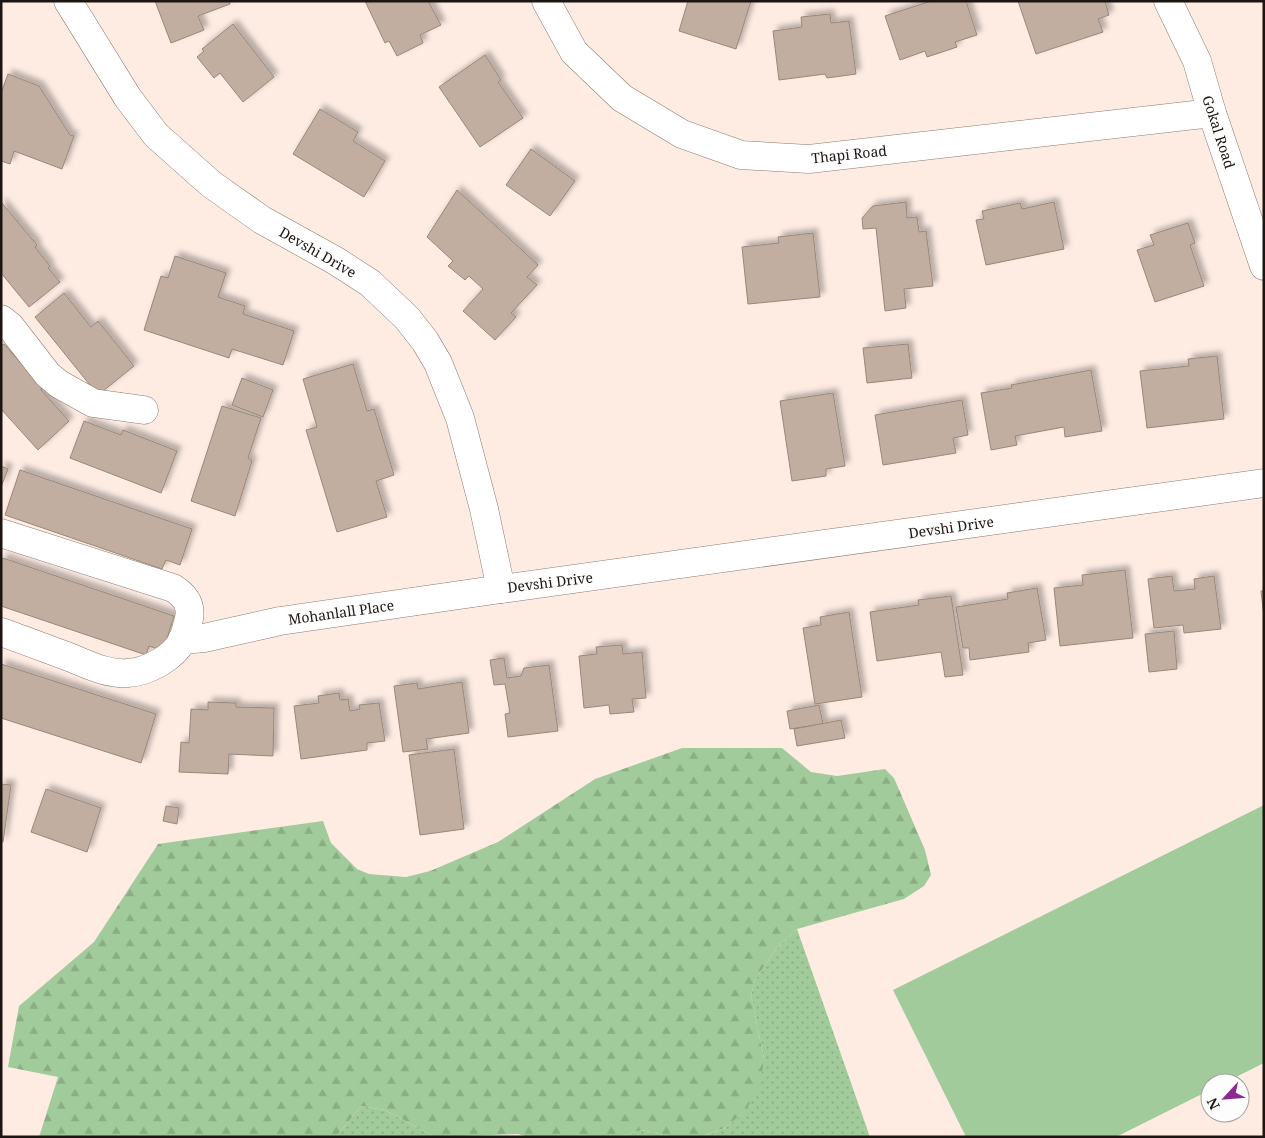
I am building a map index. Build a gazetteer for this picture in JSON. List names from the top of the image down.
{
  "streets": {
    "street": [
      "Gokal Road",
      "Thapi Road",
      "Devshi Drive",
      "Mohanlall Place"
    ]
  },
  "crossings": [
    ["Gokal Road", "Thapi Road"],
    ["Devshi Drive", "Mohanlall Place"]
  ],
  "north": "bottom left"
}
